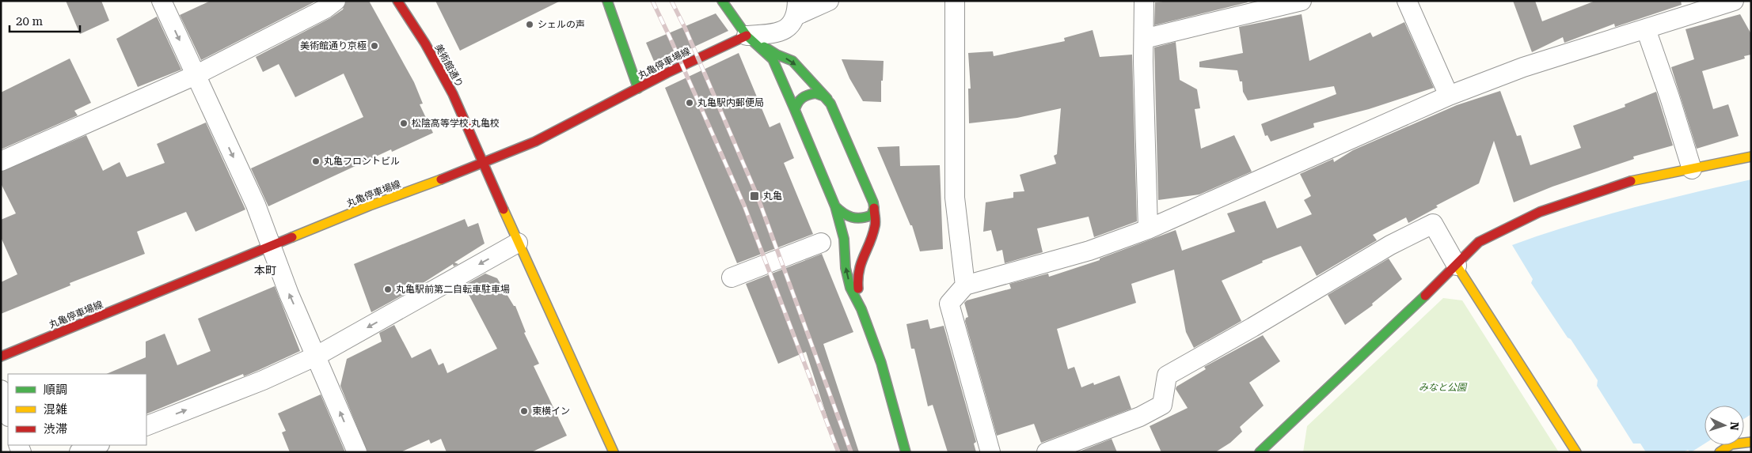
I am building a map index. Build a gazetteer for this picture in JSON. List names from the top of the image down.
{
  "streets": {
    "street": ["丸亀停車場線", "美術館通り"]
  },
  "crossings": [
    ["丸亀停車場線", "美術館通り"]
  ],
  "districts": ["本町"],
  "parks": ["みなと公園"],
  "places": {
    "other": [
      "シェルの声",
      "美術館通り京極",
      "丸亀駅内郵便局",
      "松陰高等学校 丸亀校",
      "丸亀フロントビル",
      "丸亀駅前第二自転車駐車場",
      "東横イン"
    ],
    "transit": ["丸亀"]
  },
  "legend": ["順調", "混雑", "渋滞"],
  "scale_bar": "20 m",
  "north": "right"
}
